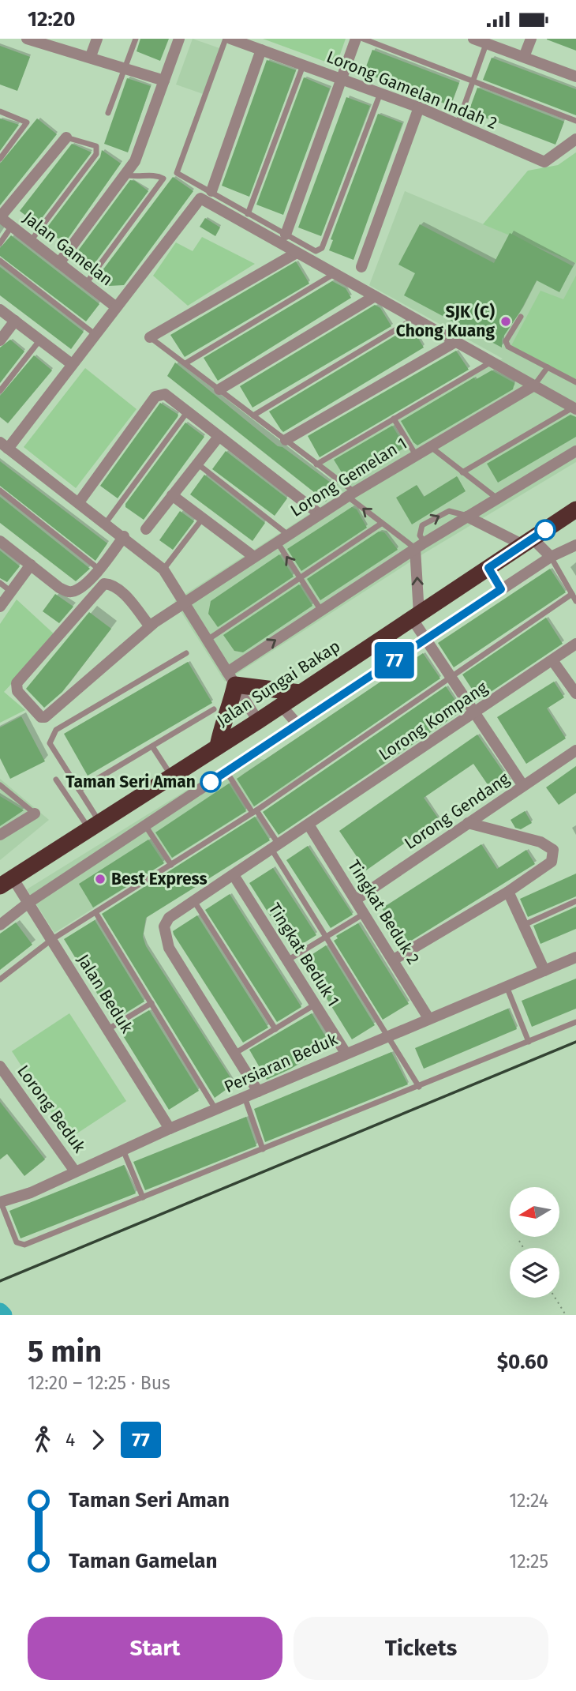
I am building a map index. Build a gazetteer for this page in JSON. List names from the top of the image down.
{
  "streets": {
    "highway": ["Jalan Sungai Bakap"],
    "street": [
      "Lorong Gamelan Indah 2",
      "Jalan Gamelan",
      "Lorong Gemelan 1",
      "Lorong Kompang",
      "Lorong Gendang",
      "Tingkat Beduk 2",
      "Tingkat Beduk 1",
      "Jalan Beduk",
      "Persiaran Beduk",
      "Lorong Beduk"
    ]
  },
  "crossings": [
    ["Jalan Sungai Bakap", "Jalan Beduk"],
    ["Lorong Kompang", "Tingkat Beduk 2"],
    ["Lorong Kompang", "Tingkat Beduk 1"],
    ["Lorong Kompang", "Persiaran Beduk"],
    ["Lorong Gendang", "Tingkat Beduk 2"],
    ["Tingkat Beduk 2", "Persiaran Beduk"],
    ["Tingkat Beduk 1", "Persiaran Beduk"],
    ["Jalan Beduk", "Persiaran Beduk"],
    ["Persiaran Beduk", "Lorong Beduk"]
  ],
  "places": ["SJK (C) Chong Kuang", "Taman Seri Aman", "Best Express"],
  "lines": ["bus line 77"],
  "north": "left",
  "page": {
    "status": "12:20",
    "on_map": "77",
    "heading": ["5 min", "12:20 – 12:25 · Bus", "$0.60"],
    "legs": ["4", "77"],
    "list": [
      {
        "name": "Taman Seri Aman",
        "value": "12:24"
      },
      {
        "name": "Taman Gamelan",
        "value": "12:25"
      }
    ],
    "buttons": ["Start", "Tickets"]
  }
}
